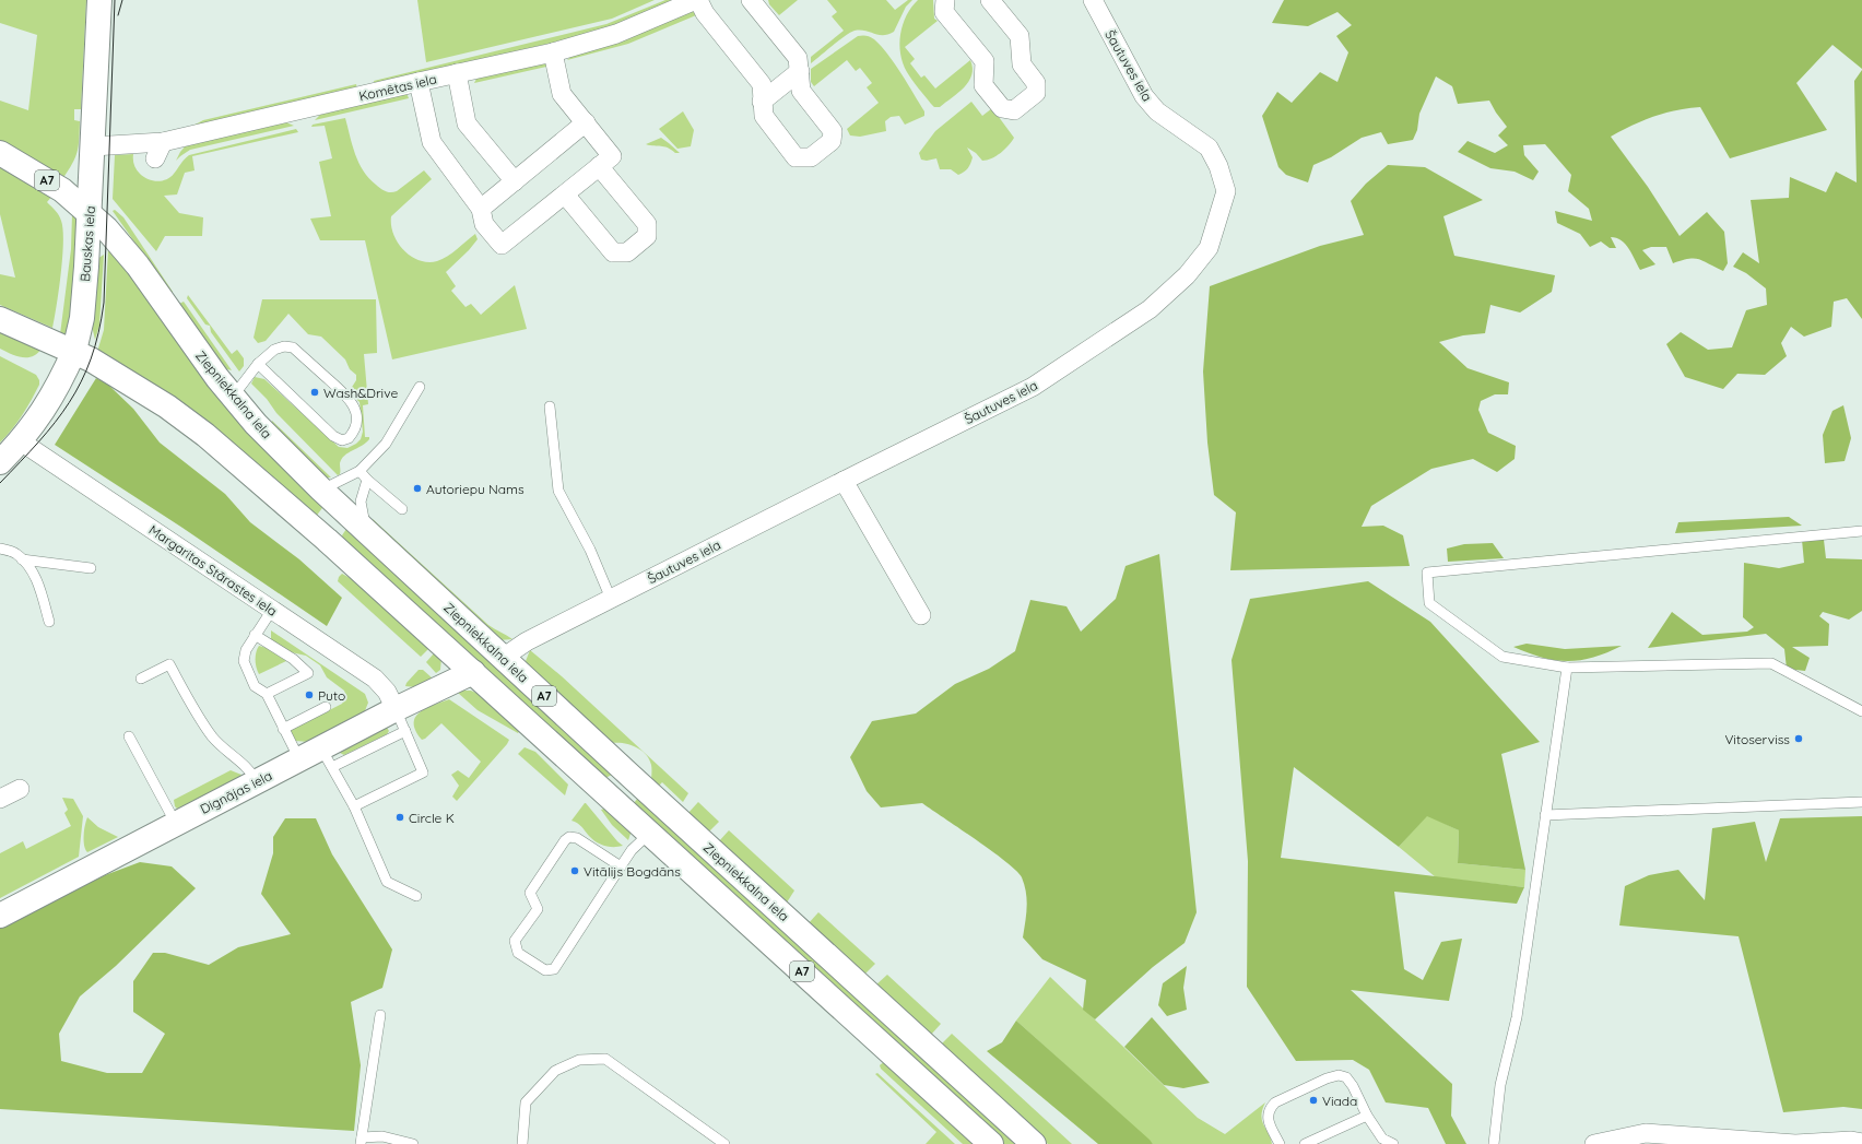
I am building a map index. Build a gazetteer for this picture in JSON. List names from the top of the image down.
{
  "streets": {
    "main road": [
      "A7",
      "Bauskas iela",
      "Ziepniekkalna iela",
      "Dignājas iela"
    ],
    "street": ["Šautuves iela", "Komētas iela", "Margaritas Stārastes iela"]
  },
  "crossings": [
    ["Šautuves iela", "Ziepniekkalna iela"],
    ["Komētas iela", "Bauskas iela"],
    ["A7", "Bauskas iela"],
    ["A7", "Ziepniekkalna iela"],
    ["A7", "Dignājas iela"],
    ["Bauskas iela", "Ziepniekkalna iela"],
    ["Bauskas iela", "Margaritas Stārastes iela"],
    ["Margaritas Stārastes iela", "Dignājas iela"]
  ],
  "places": [
    "Wash&Drive",
    "Autoriepu Nams",
    "Puto",
    "Vitoserviss",
    "Circle K",
    "Vitālijs Bogdāns",
    "Viada"
  ]
}
